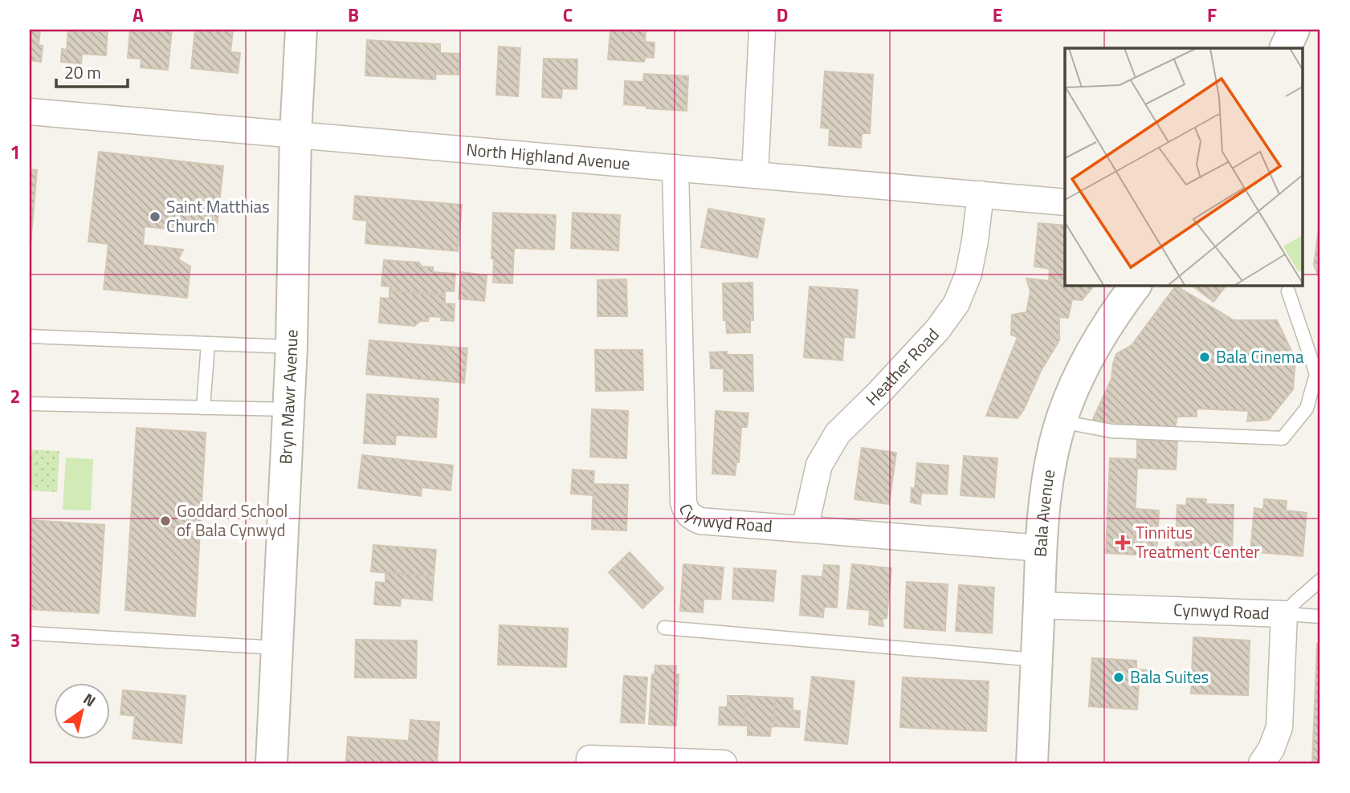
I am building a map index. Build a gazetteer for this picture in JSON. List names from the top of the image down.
{
  "streets": {
    "street": [
      "North Highland Avenue",
      "Heather Road",
      "Bryn Mawr Avenue",
      "Cynwyd Road",
      "Bala Avenue"
    ]
  },
  "crossings": [
    ["North Highland Avenue", "Heather Road"],
    ["North Highland Avenue", "Bryn Mawr Avenue"],
    ["North Highland Avenue", "Cynwyd Road"],
    ["Heather Road", "Cynwyd Road"],
    ["Cynwyd Road", "Bala Avenue"]
  ],
  "places": {
    "other": [
      "Saint Matthias Church",
      "Bala Cinema",
      "Goddard School of Bala Cynwyd",
      "Bala Suites"
    ],
    "health": ["Tinnitus Treatment Center"]
  },
  "scale_bar": "20 m",
  "north": "top right",
  "grid": {
    "columns": [
      "A",
      "B",
      "C",
      "D",
      "E",
      "F"
    ],
    "rows": ["1", "2", "3"]
  }
}
